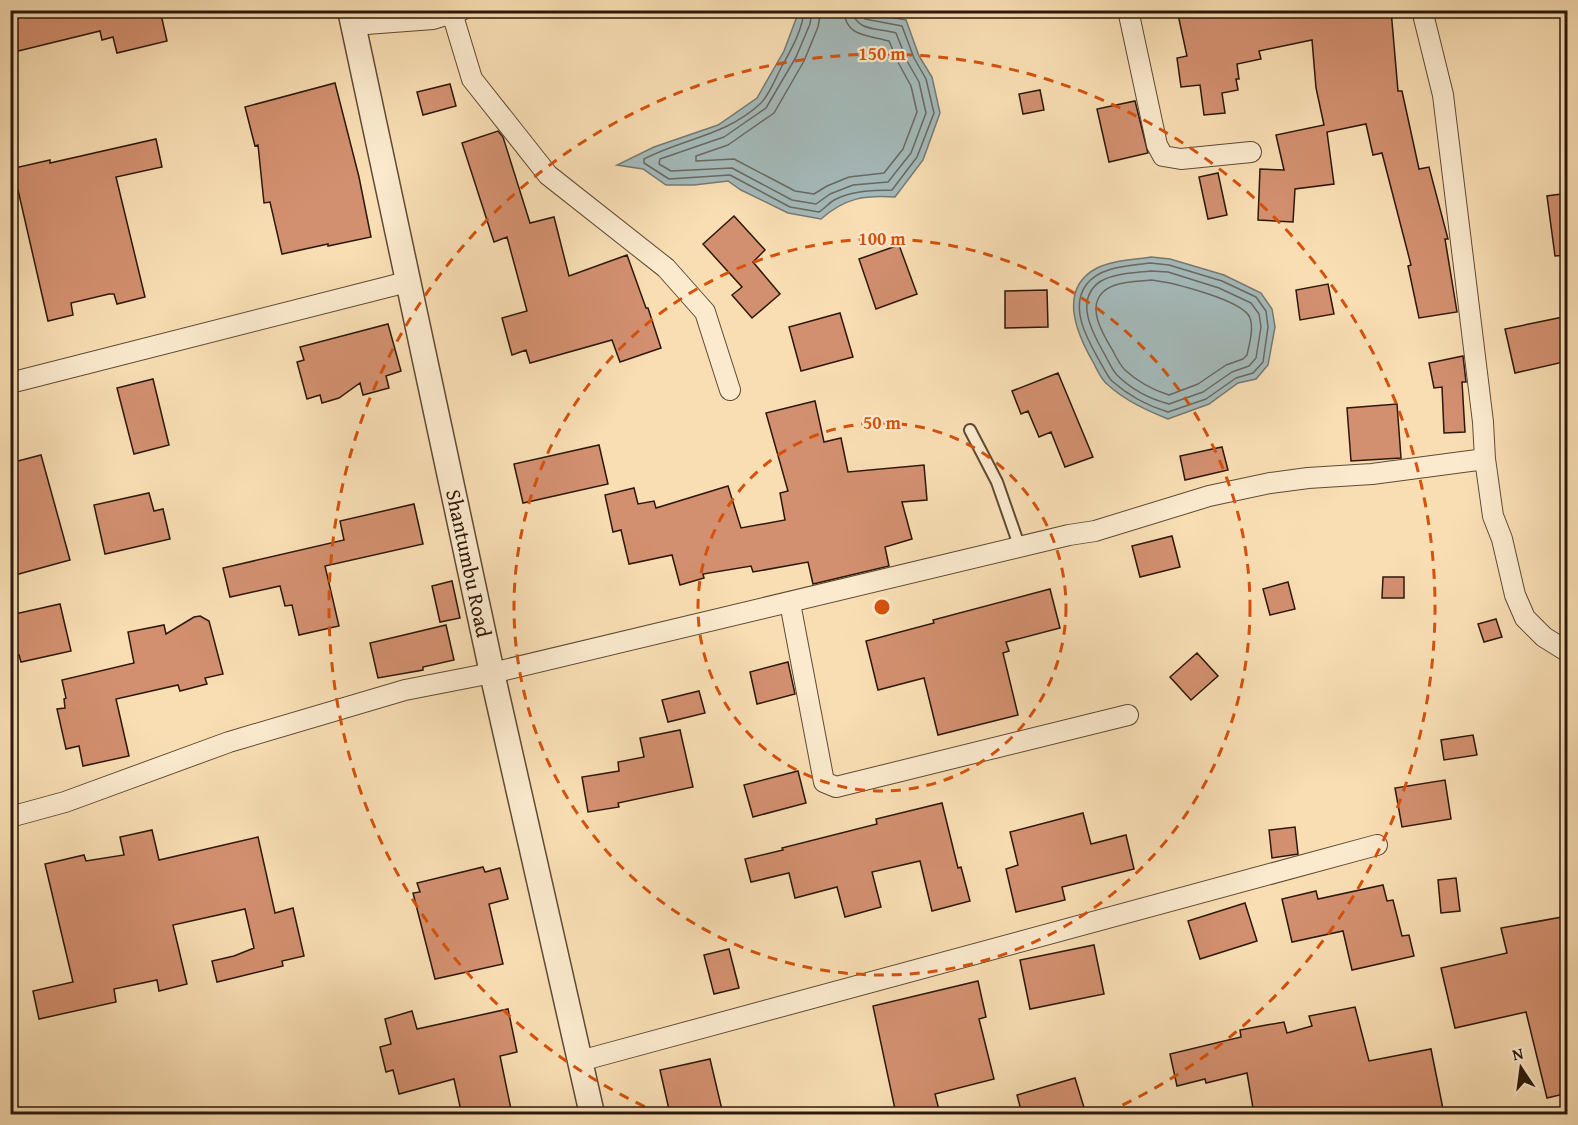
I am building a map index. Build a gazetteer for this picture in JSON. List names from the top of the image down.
{
  "streets": {
    "street": ["Shantumbu Road"]
  },
  "north": "top",
  "rings": ["150 m", "100 m", "50 m"]
}
